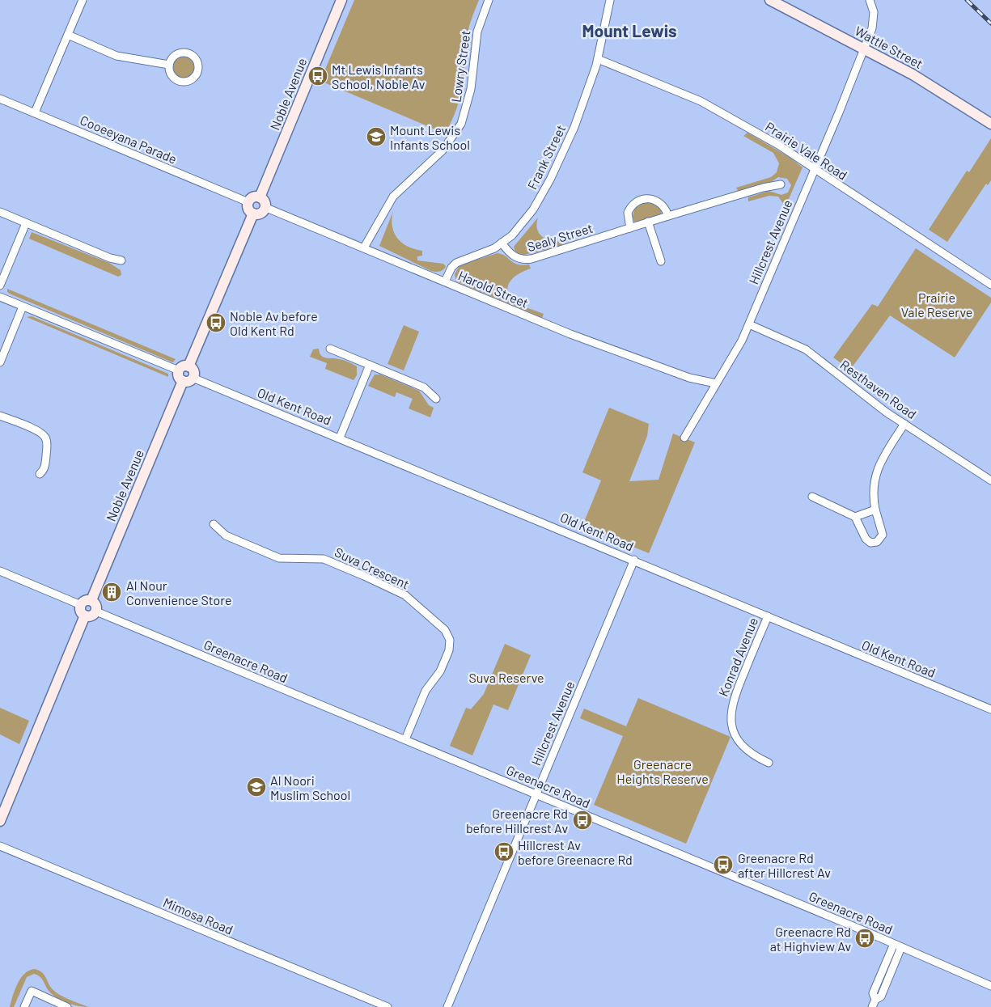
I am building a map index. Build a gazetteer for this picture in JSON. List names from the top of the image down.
{
  "streets": {
    "street": [
      "Wattle Street",
      "Lowry Street",
      "Noble Avenue",
      "Cooeeyana Parade",
      "Prairie Vale Road",
      "Frank Street",
      "Sealy Street",
      "Hillcrest Avenue",
      "Harold Street",
      "Resthaven Road",
      "Old Kent Road",
      "Suva Crescent",
      "Konrad Avenue",
      "Greenacre Road",
      "Mimosa Road"
    ]
  },
  "crossings": [
    ["Wattle Street", "Hillcrest Avenue"],
    ["Lowry Street", "Harold Street"],
    ["Noble Avenue", "Cooeeyana Parade"],
    ["Noble Avenue", "Harold Street"],
    ["Noble Avenue", "Old Kent Road"],
    ["Noble Avenue", "Greenacre Road"],
    ["Cooeeyana Parade", "Harold Street"],
    ["Prairie Vale Road", "Frank Street"],
    ["Prairie Vale Road", "Hillcrest Avenue"],
    ["Frank Street", "Sealy Street"],
    ["Frank Street", "Harold Street"],
    ["Hillcrest Avenue", "Harold Street"],
    ["Hillcrest Avenue", "Resthaven Road"],
    ["Hillcrest Avenue", "Old Kent Road"],
    ["Hillcrest Avenue", "Greenacre Road"],
    ["Old Kent Road", "Konrad Avenue"],
    ["Suva Crescent", "Greenacre Road"]
  ],
  "districts": ["Mount Lewis"],
  "parks": ["Prairie Vale Reserve", "Suva Reserve", "Greenacre Heights Reserve"],
  "places": {
    "bus stop": [
      "Mt Lewis Infants School, Noble Av",
      "Noble Av before Old Kent Rd",
      "Greenacre Rd before Hillcrest Av",
      "Hillcrest Av before Greenacre Rd",
      "Greenacre Rd after Hillcrest Av",
      "Greenacre Rd at Highview Av"
    ],
    "school or university": ["Mount Lewis Infants School", "Al Noori Muslim School"],
    "building": ["Al Nour Convenience Store"]
  }
}
